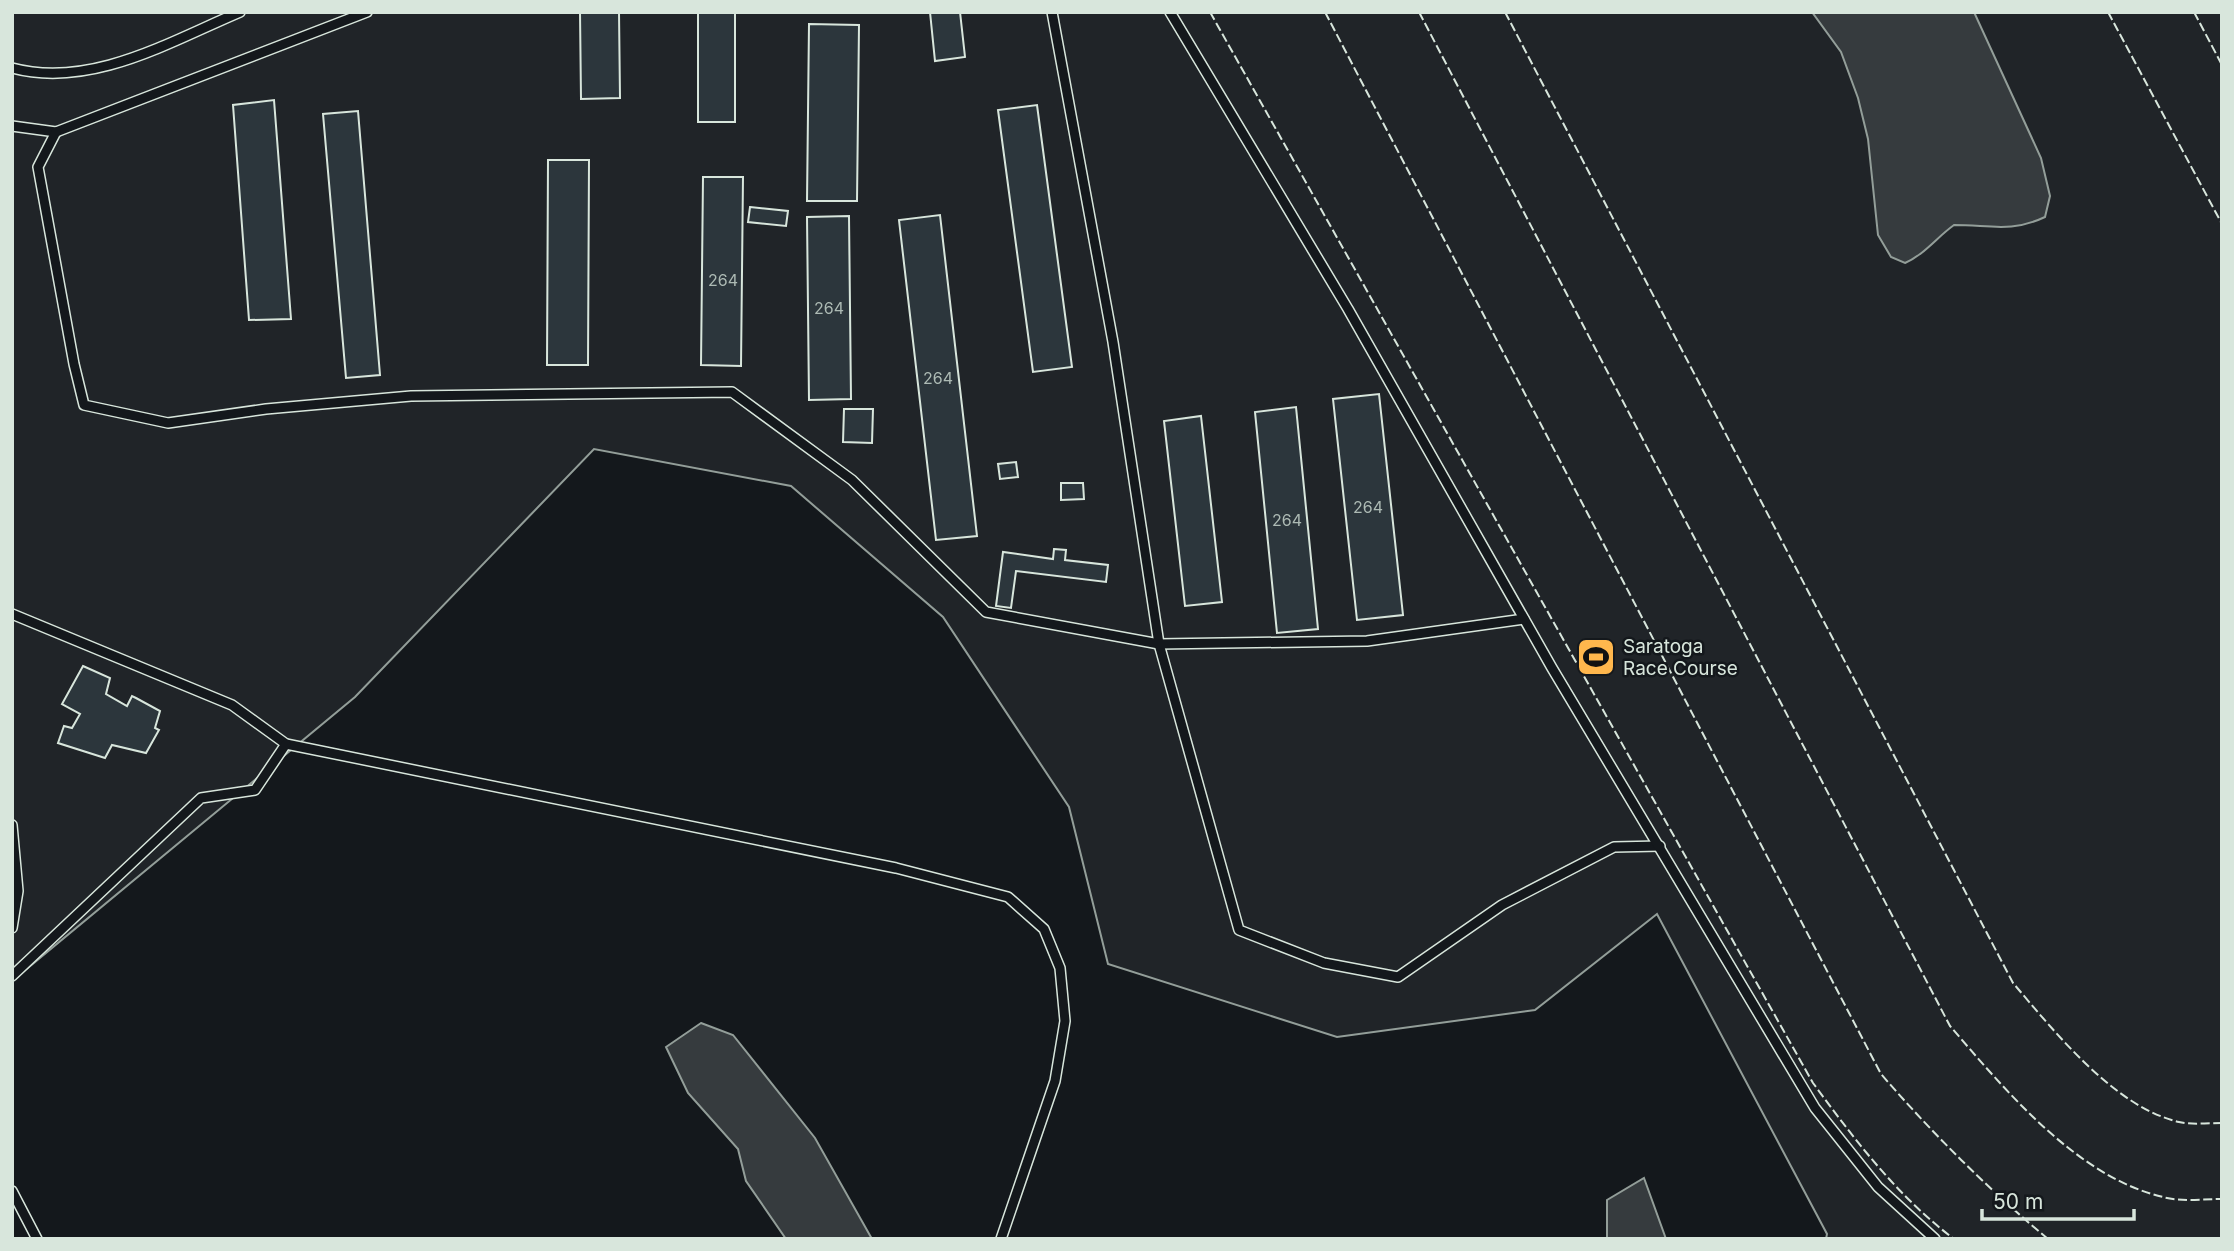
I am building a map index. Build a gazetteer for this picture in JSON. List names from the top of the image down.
{
  "places": {
    "sports": ["Saratoga Race Course"]
  },
  "house_numbers": [
    "264",
    "264",
    "264",
    "264",
    "264"
  ],
  "scale_bar": "50 m"
}
